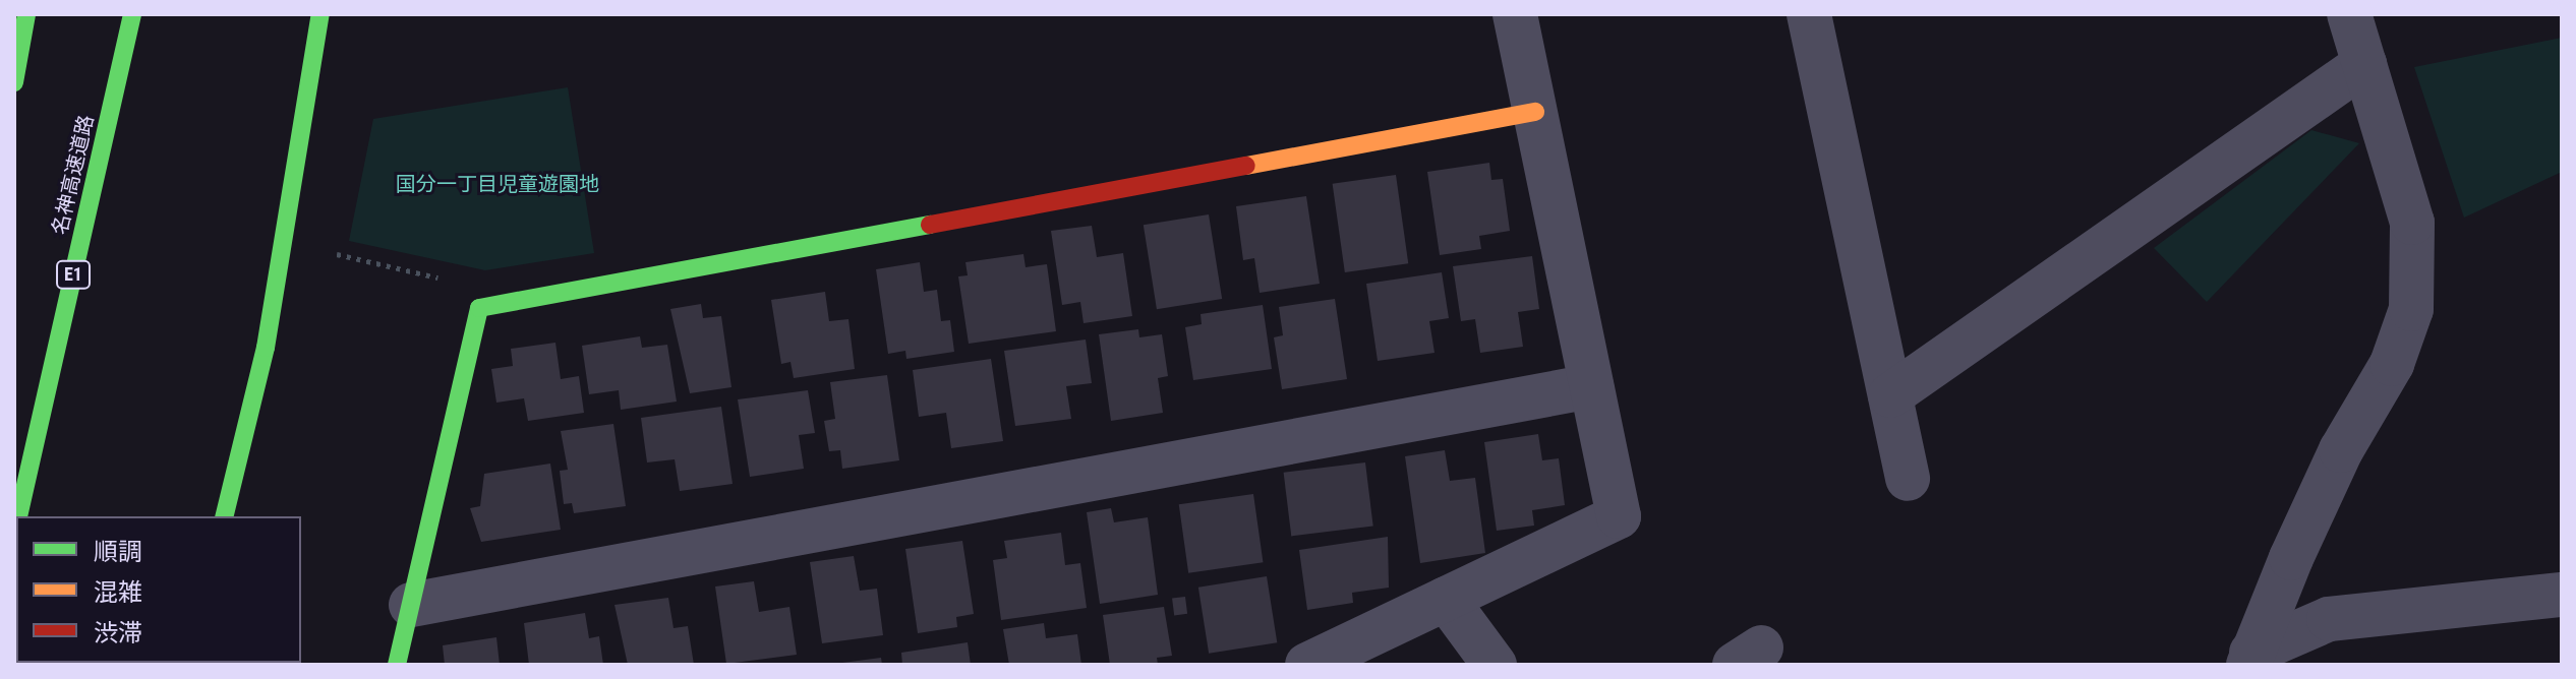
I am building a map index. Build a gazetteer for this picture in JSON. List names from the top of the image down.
{
  "streets": {
    "main road": ["名神高速道路", "E1"]
  },
  "parks": ["国分一丁目児童遊園地"],
  "legend": ["順調", "混雑", "渋滞"]
}
